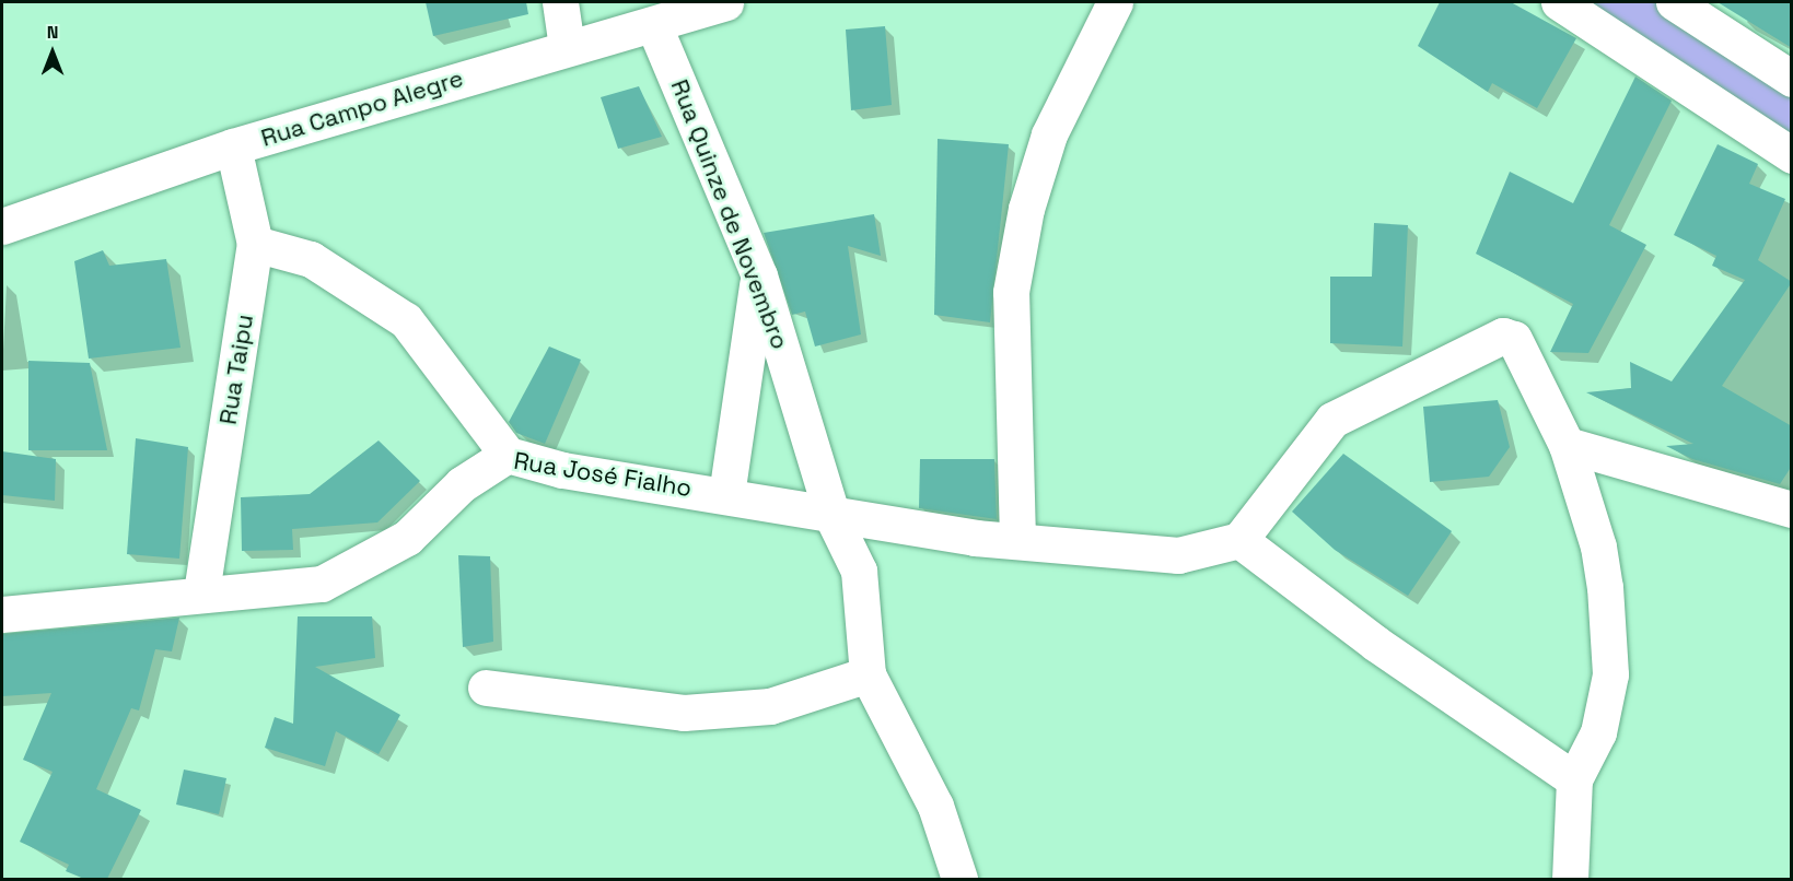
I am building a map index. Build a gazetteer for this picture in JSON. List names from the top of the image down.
{
  "streets": {
    "street": [
      "Rua Campo Alegre",
      "Rua Quinze de Novembro",
      "Rua Taipu",
      "Rua José Fialho"
    ]
  },
  "crossings": [
    ["Rua Campo Alegre", "Rua Quinze de Novembro"],
    ["Rua Campo Alegre", "Rua Taipu"],
    ["Rua Quinze de Novembro", "Rua José Fialho"],
    ["Rua Taipu", "Rua José Fialho"]
  ],
  "north": "top"
}
